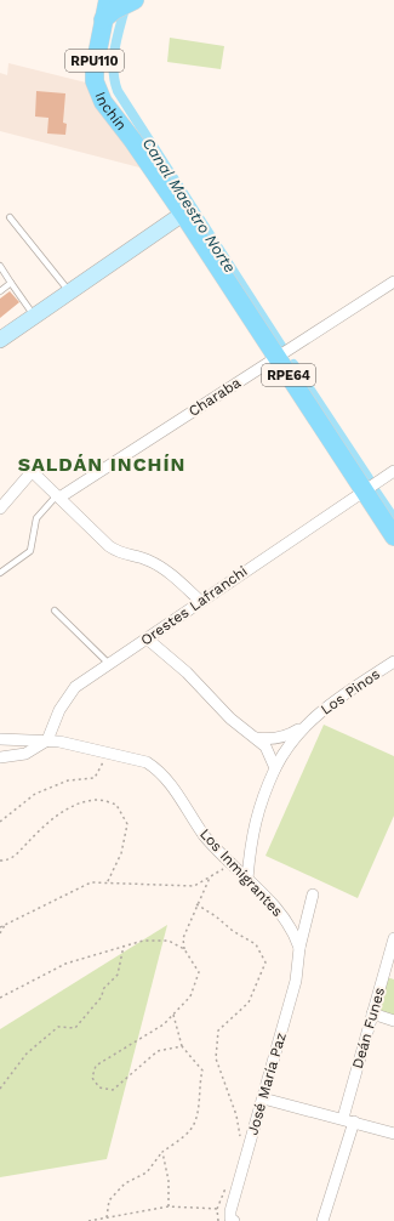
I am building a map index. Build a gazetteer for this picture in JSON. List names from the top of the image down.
{
  "streets": {
    "main road": ["RPU110", "Inchín", "RPE64"],
    "street": [
      "Charaba",
      "Orestes Lafranchi",
      "Los Pinos",
      "Los Inmigrantes",
      "Deán Funes",
      "José María Paz"
    ]
  },
  "crossings": [
    ["RPU110", "Inchín"],
    ["Inchín", "RPE64"],
    ["RPE64", "Charaba"],
    ["RPE64", "Orestes Lafranchi"],
    ["Orestes Lafranchi", "Los Inmigrantes"],
    ["Los Pinos", "Los Inmigrantes"],
    ["Los Inmigrantes", "José María Paz"]
  ],
  "districts": ["SALDÁN INCHÍN"],
  "water": ["Canal Maestro Norte"]
}
